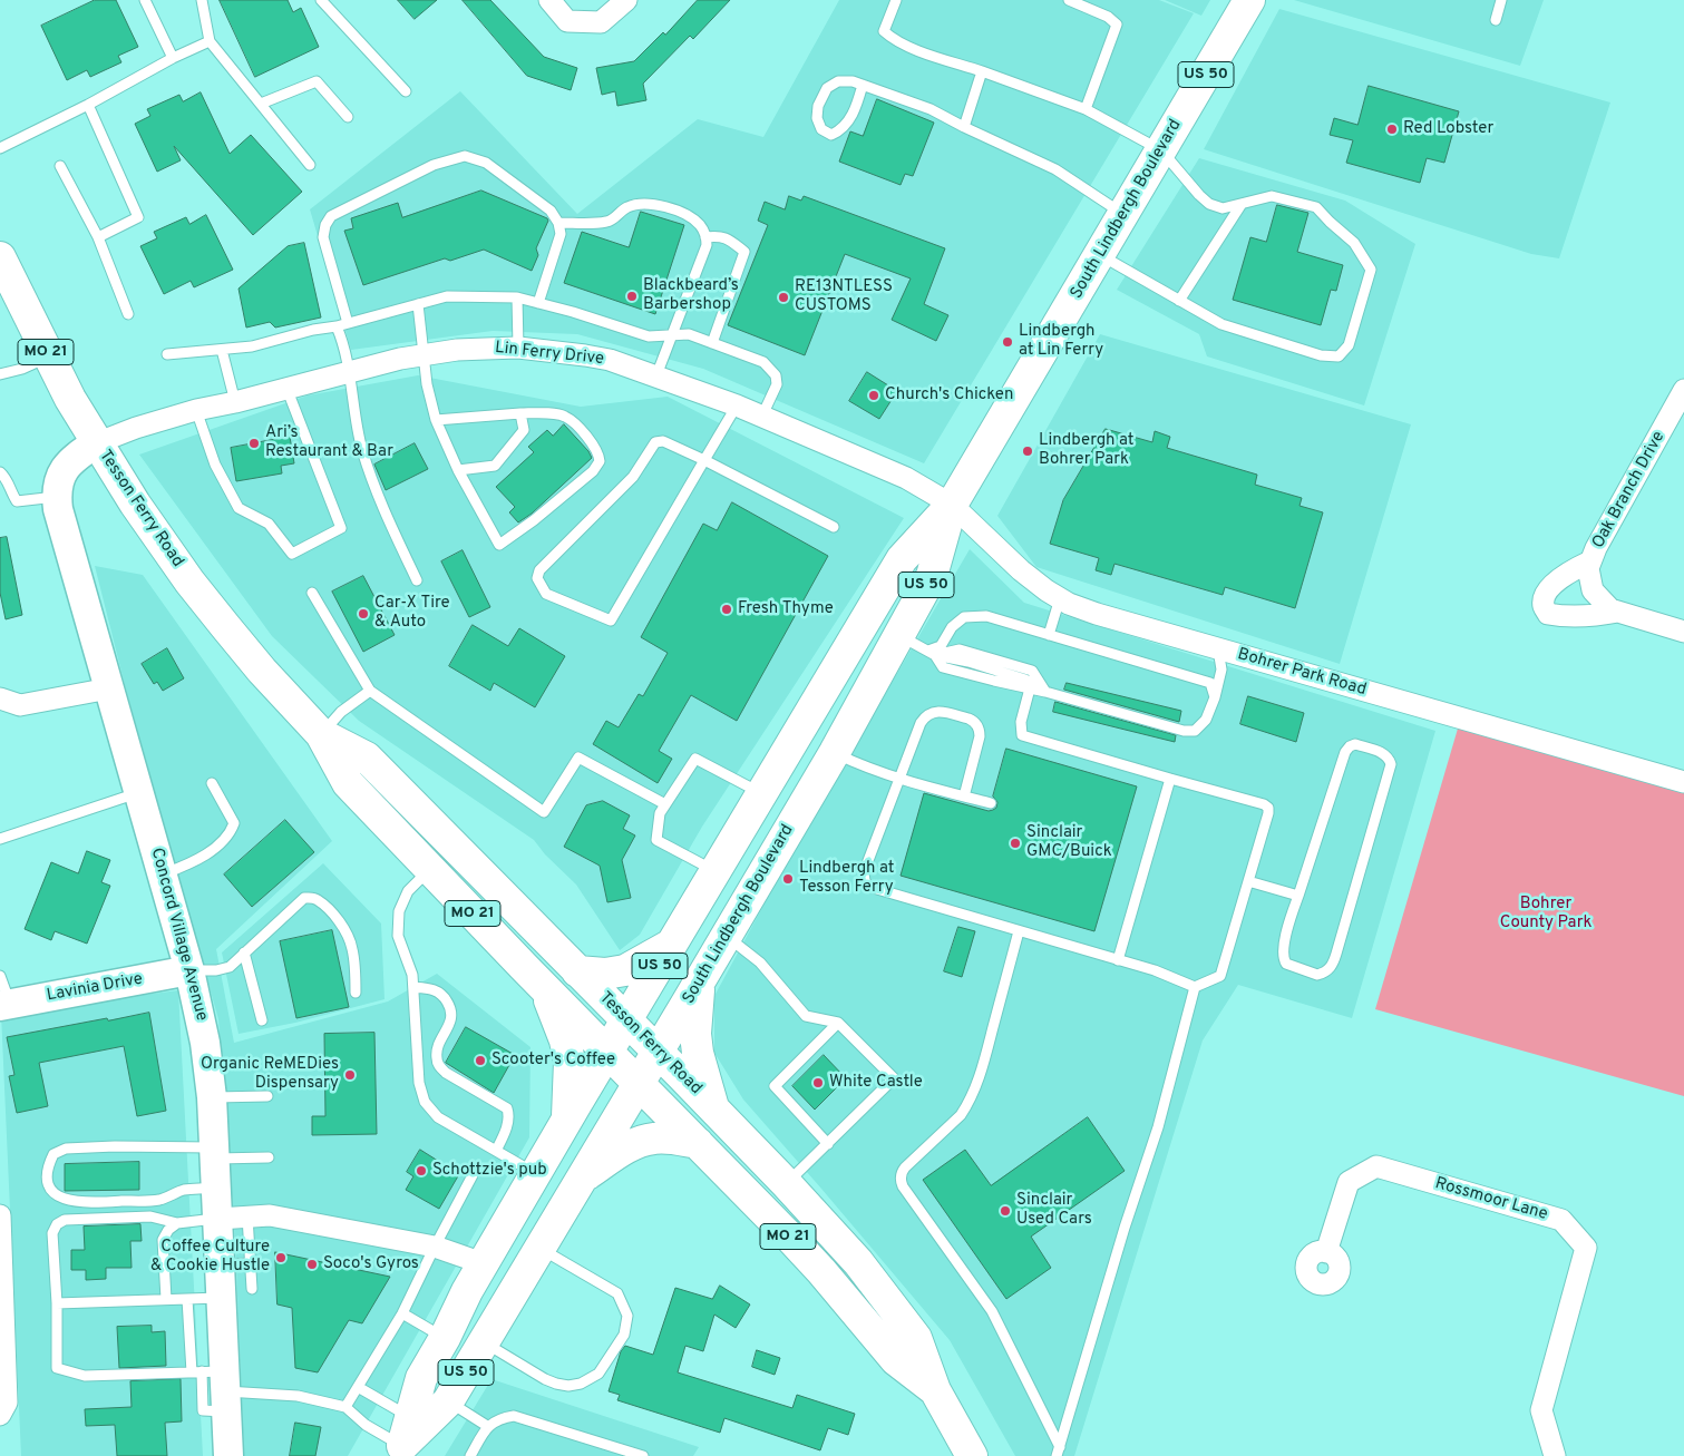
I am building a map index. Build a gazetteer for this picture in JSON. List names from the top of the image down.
{
  "streets": {
    "main road": [
      "US 50",
      "South Lindbergh Boulevard",
      "MO 21",
      "Tesson Ferry Road"
    ],
    "street": [
      "Lin Ferry Drive",
      "Oak Branch Drive",
      "Bohrer Park Road",
      "Concord Village Avenue",
      "Lavinia Drive",
      "Rossmoor Lane"
    ]
  },
  "crossings": [
    ["South Lindbergh Boulevard", "Lin Ferry Drive"],
    ["South Lindbergh Boulevard", "Tesson Ferry Road"],
    ["South Lindbergh Boulevard", "Bohrer Park Road"],
    ["Lin Ferry Drive", "Tesson Ferry Road"],
    ["Lin Ferry Drive", "Bohrer Park Road"],
    ["Lin Ferry Drive", "Concord Village Avenue"],
    ["Tesson Ferry Road", "Concord Village Avenue"],
    ["Concord Village Avenue", "Lavinia Drive"]
  ],
  "parks": ["Bohrer County Park"],
  "places": [
    "Red Lobster",
    "Blackbeard’s Barbershop",
    "RE13NTLESS CUSTOMS",
    "Lindbergh at Lin Ferry",
    "Church's Chicken",
    "Ari’s Restaurant & Bar",
    "Lindbergh at Bohrer Park",
    "Fresh Thyme",
    "Car-X Tire & Auto",
    "Sinclair GMC/Buick",
    "Lindbergh at Tesson Ferry",
    "Scooter's Coffee",
    "Organic ReMEDies Dispensary",
    "White Castle",
    "Schottzie's pub",
    "Sinclair Used Cars",
    "Coffee Culture & Cookie Hustle",
    "Soco's Gyros"
  ]
}
